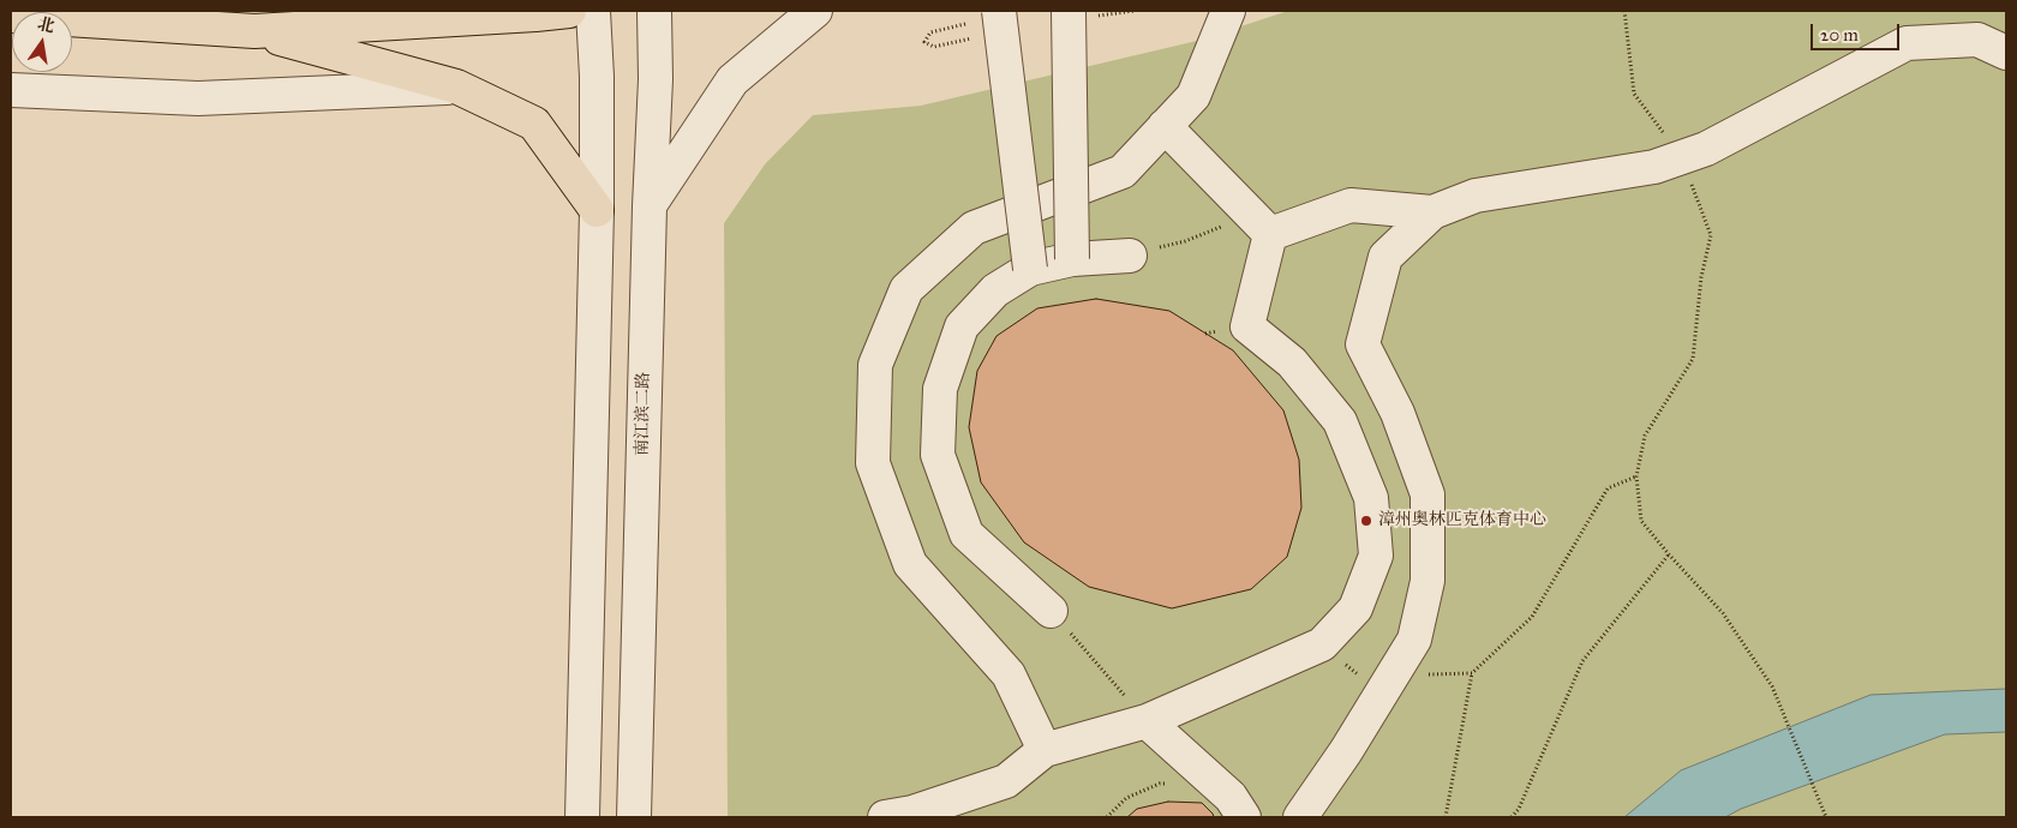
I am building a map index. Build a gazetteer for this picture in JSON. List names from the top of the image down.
{
  "streets": {
    "street": ["南江滨二路"]
  },
  "places": ["漳州奥林匹克体育中心"],
  "scale_bar": "20 m",
  "north": "top"
}
